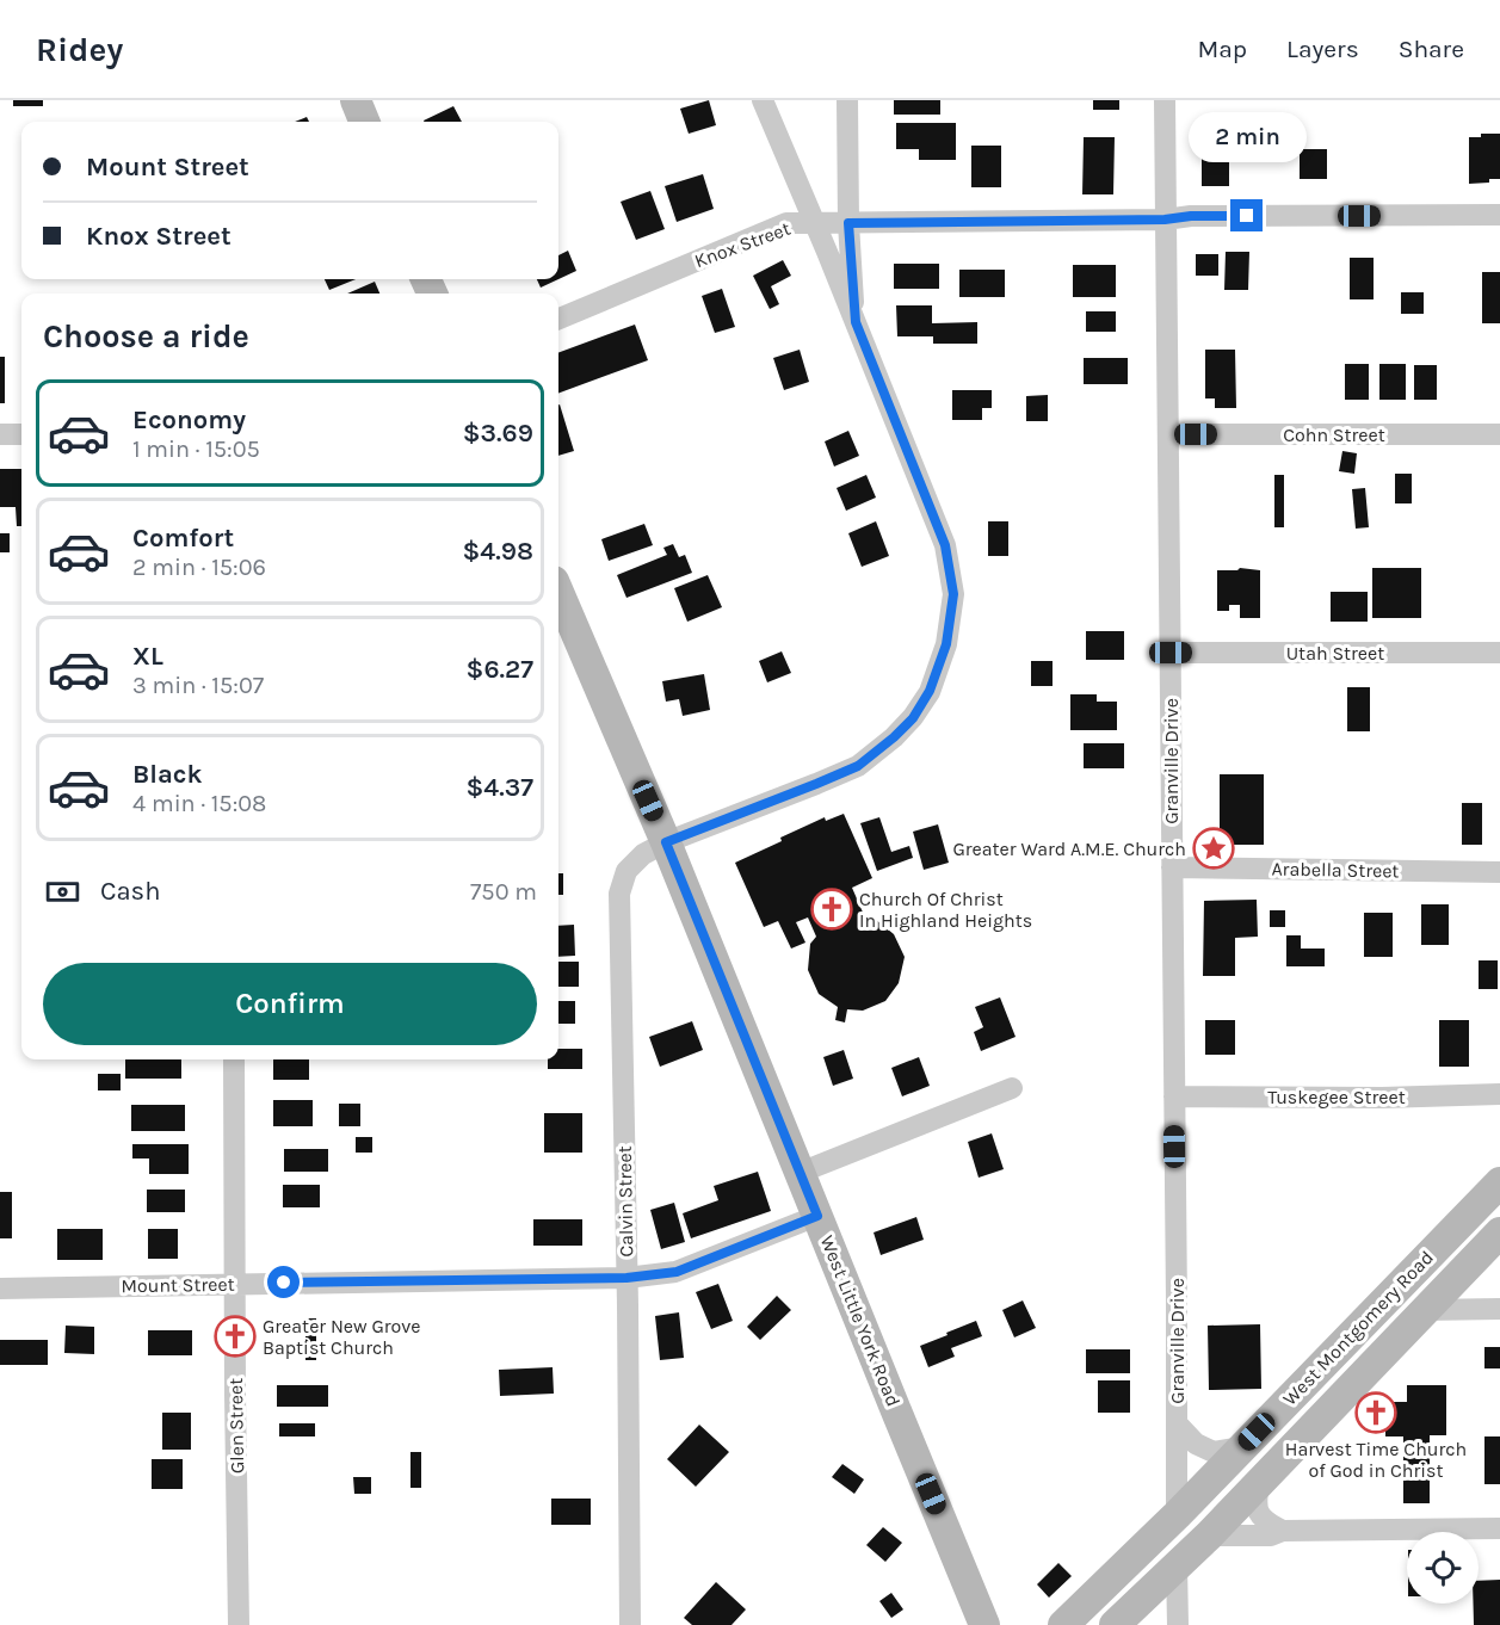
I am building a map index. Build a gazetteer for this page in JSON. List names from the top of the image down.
{
  "streets": {
    "main road": ["West Little York Road", "West Montgomery Road"],
    "street": [
      "Knox Street",
      "Cohn Street",
      "Utah Street",
      "Granville Drive",
      "Arabella Street",
      "Tuskegee Street",
      "Calvin Street",
      "Mount Street",
      "Glen Street"
    ]
  },
  "crossings": [
    ["Knox Street", "Granville Drive"],
    ["Knox Street", "Calvin Street"],
    ["Cohn Street", "Granville Drive"],
    ["Utah Street", "Granville Drive"],
    ["Granville Drive", "Arabella Street"],
    ["Granville Drive", "Tuskegee Street"],
    ["Granville Drive", "West Montgomery Road"],
    ["Calvin Street", "Mount Street"],
    ["Calvin Street", "West Little York Road"],
    ["Mount Street", "West Little York Road"],
    ["Mount Street", "Glen Street"]
  ],
  "places": {
    "place": ["Greater Ward A.M.E. Church"],
    "church": ["Church Of Christ In Highland Heights", "Greater New Grove Baptist Church", "Harvest Time Church of God in Christ"]
  },
  "page": {
    "header": "Ridey",
    "nav": ["Map", "Layers", "Share"],
    "bubble": "2 min",
    "banner": ["Mount Street", "Knox Street"],
    "heading": "Choose a ride",
    "list": [
      {
        "name": "Economy",
        "note": "1 min · 15:05",
        "value": "$3.69"
      },
      {
        "name": "Comfort",
        "note": "2 min · 15:06",
        "value": "$4.98"
      },
      {
        "name": "XL",
        "note": "3 min · 15:07",
        "value": "$6.27"
      },
      {
        "name": "Black",
        "note": "4 min · 15:08",
        "value": "$4.37"
      }
    ],
    "pay": ["Cash", "750 m"],
    "buttons": "Confirm"
  }
}
